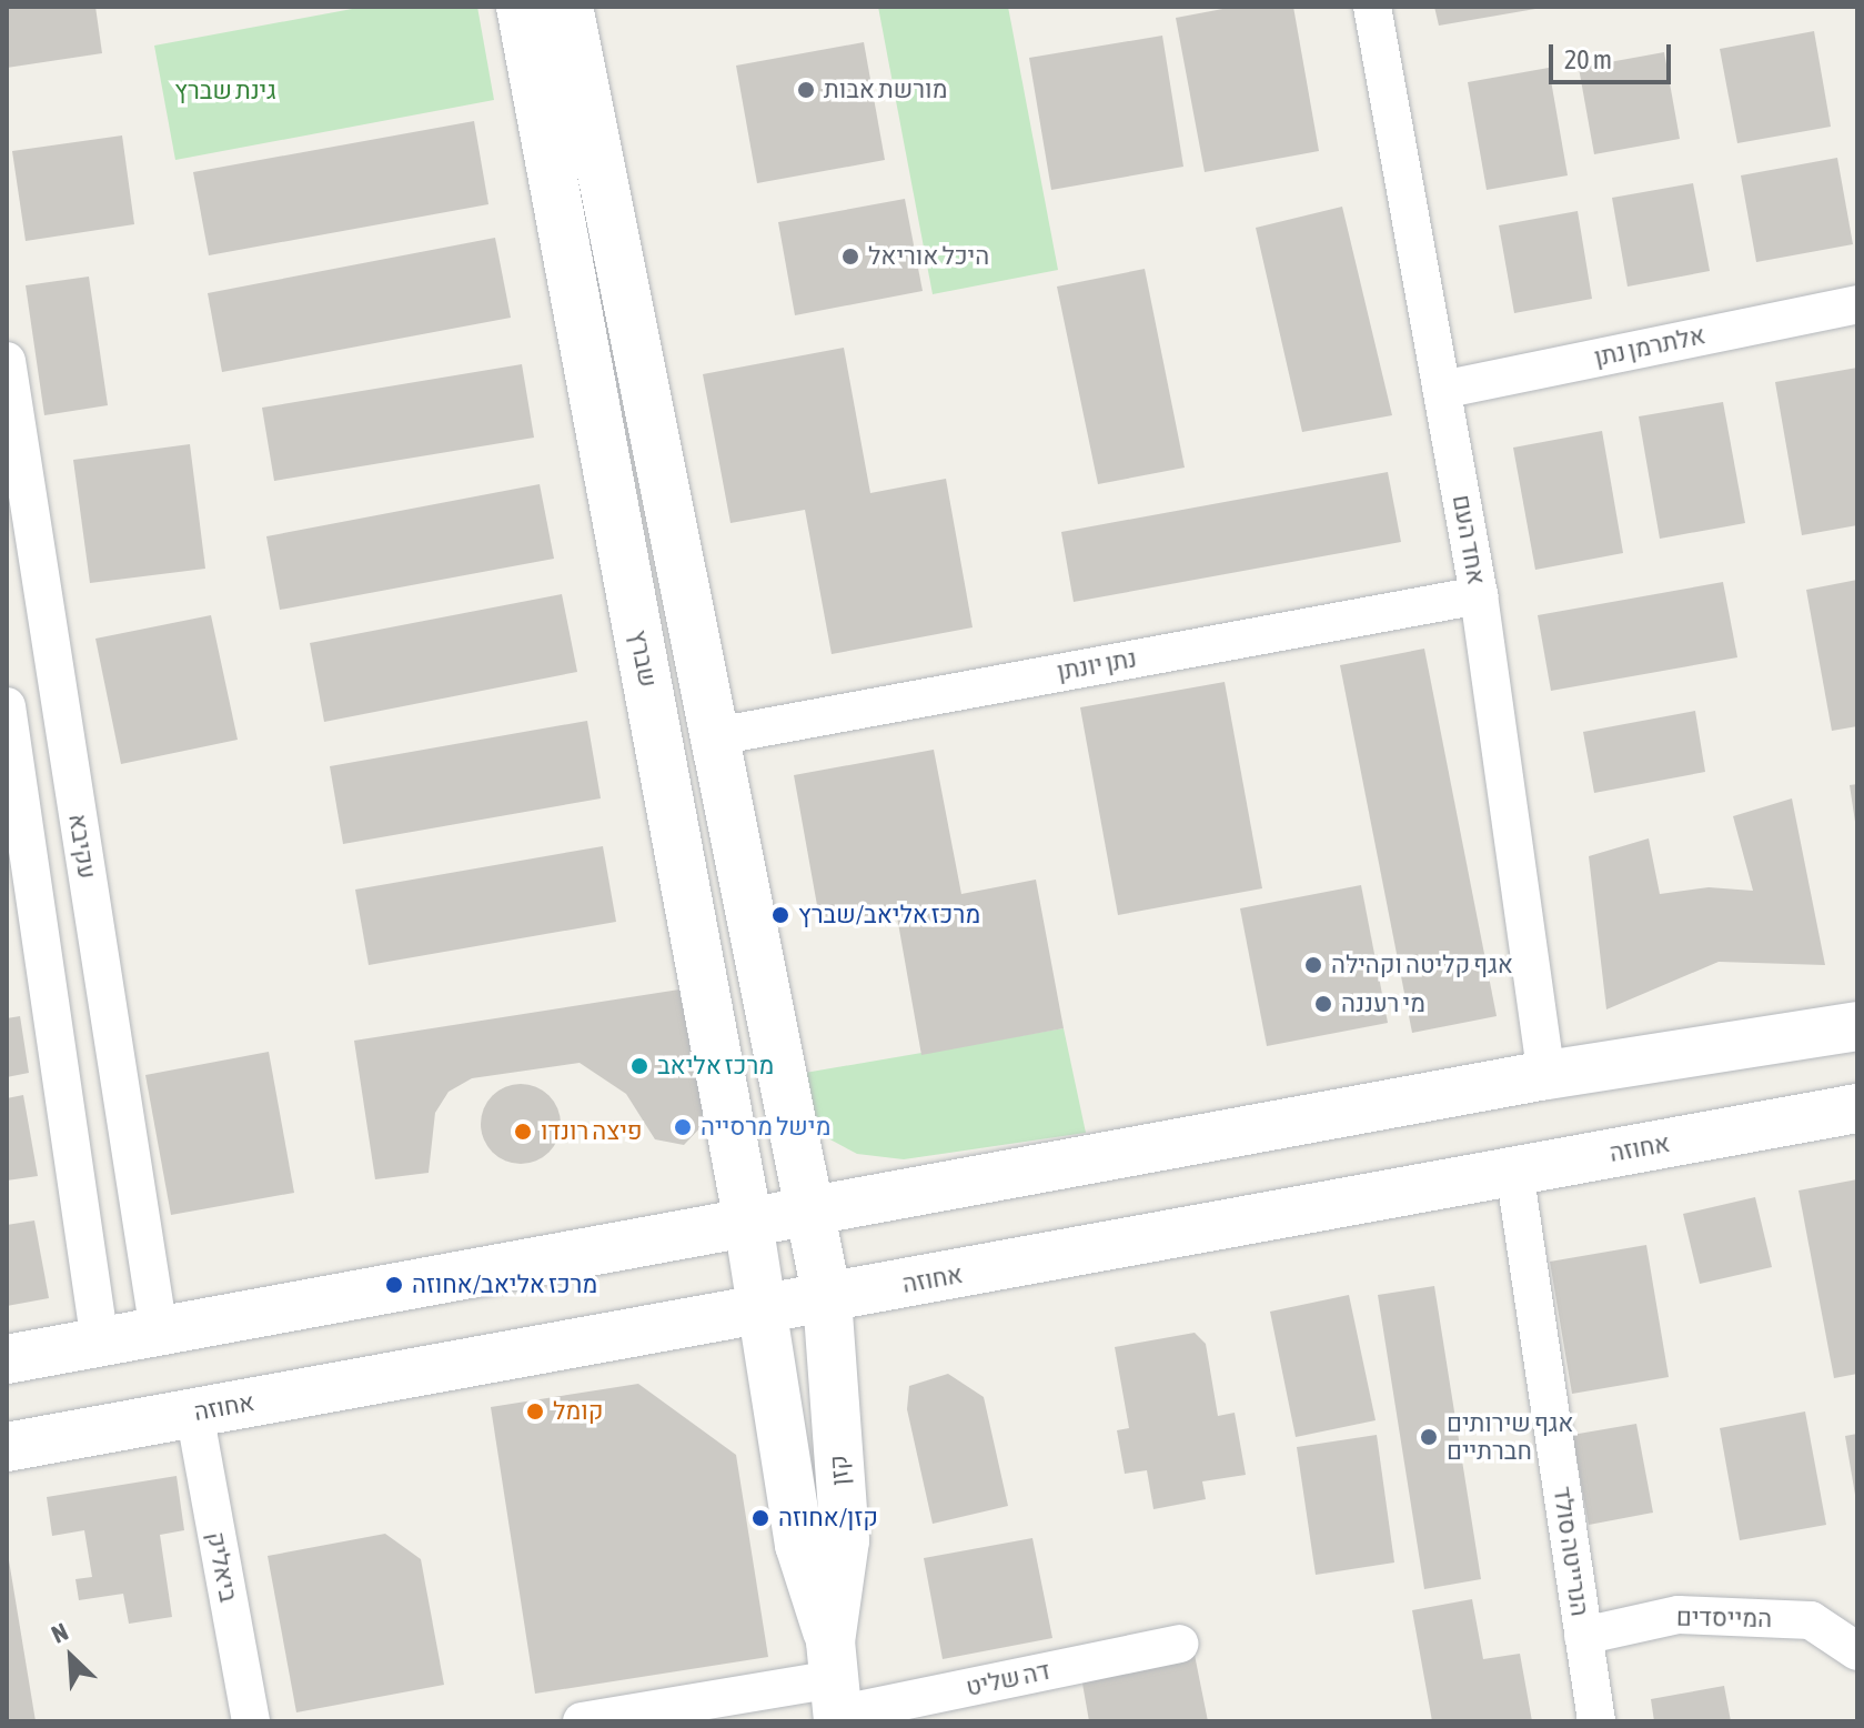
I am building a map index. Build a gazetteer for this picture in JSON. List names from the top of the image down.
{
  "streets": {
    "main road": ["שברץ", "אחוזה", "קזן"],
    "street": [
      "אלתרמן נתן",
      "אחד העם",
      "נתן יונתן",
      "עקיבא",
      "הנרייטה סולד",
      "ביאליק",
      "המייסדים",
      "דה שליט"
    ]
  },
  "crossings": [
    ["אלתרמן נתן", "אחד העם"],
    ["אחד העם", "נתן יונתן"],
    ["שברץ", "אחוזה"],
    ["שברץ", "קזן"],
    ["אחוזה", "קזן"],
    ["אחוזה", "הנרייטה סולד"],
    ["אחוזה", "ביאליק"],
    ["קזן", "דה שליט"],
    ["הנרייטה סולד", "המייסדים"]
  ],
  "parks": ["גינת שברץ"],
  "places": [
    "מורשת אבות",
    "היכל אוריאל",
    "מרכז אליאב/שברץ",
    "אגף קליטה וקהילה",
    "מי רעננה",
    "מרכז אליאב",
    "מישל מרסייה",
    "פיצה רונדו",
    "מרכז אליאב/אחוזה",
    "קומל",
    "אגף שירותים חברתיים",
    "קזן/אחוזה"
  ],
  "scale_bar": "20 m",
  "north": "top left"
}
